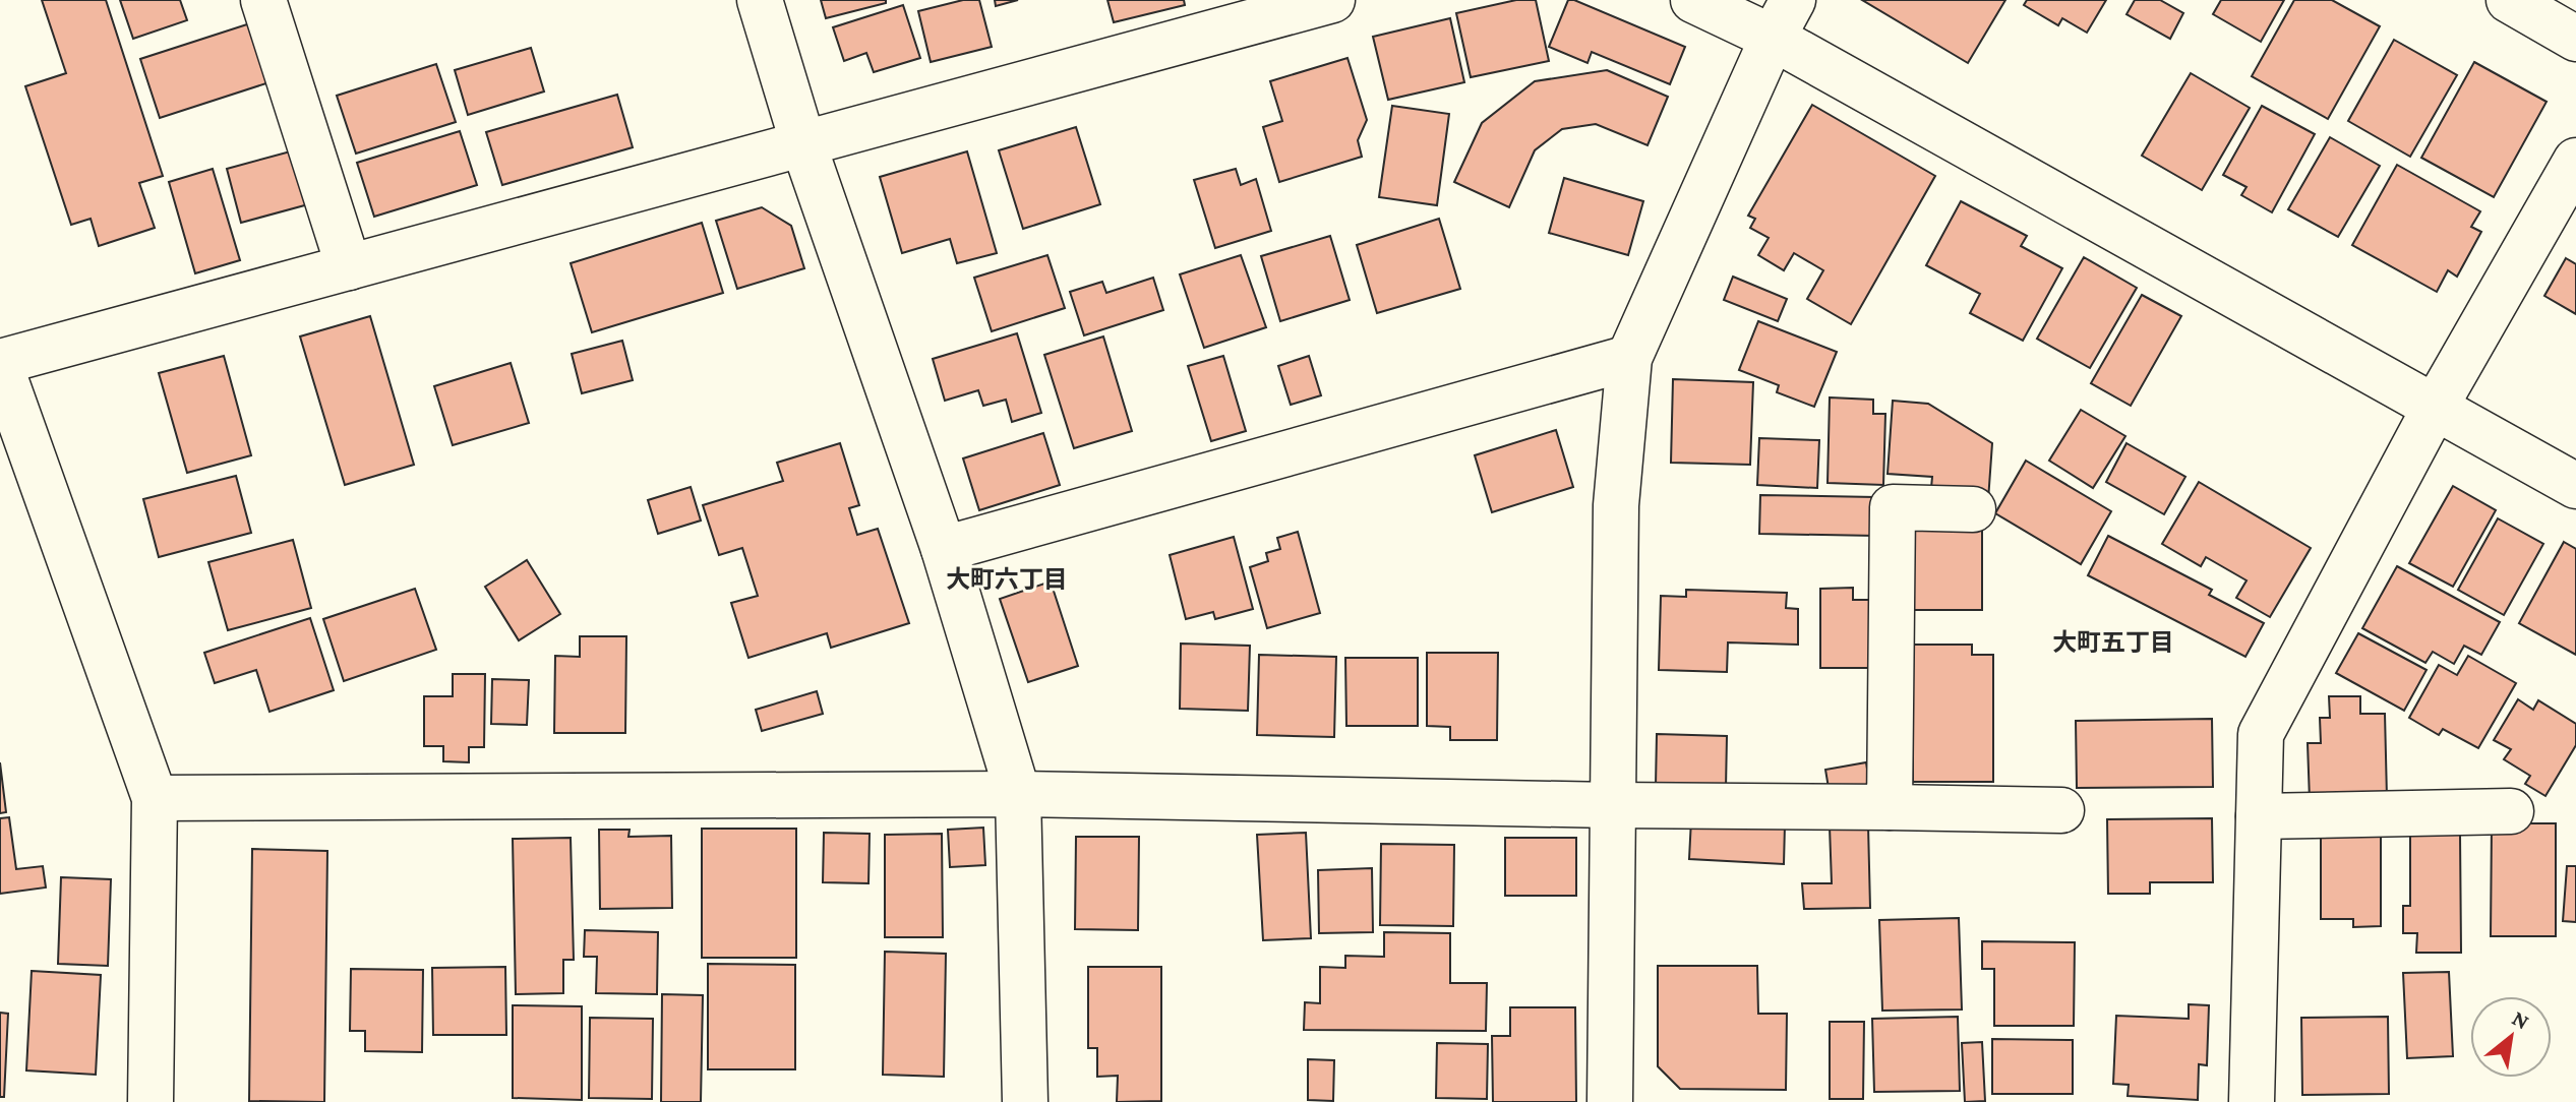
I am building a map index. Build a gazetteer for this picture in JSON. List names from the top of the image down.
{
  "districts": ["大町六丁目", "大町五丁目"],
  "north": "top right"
}
